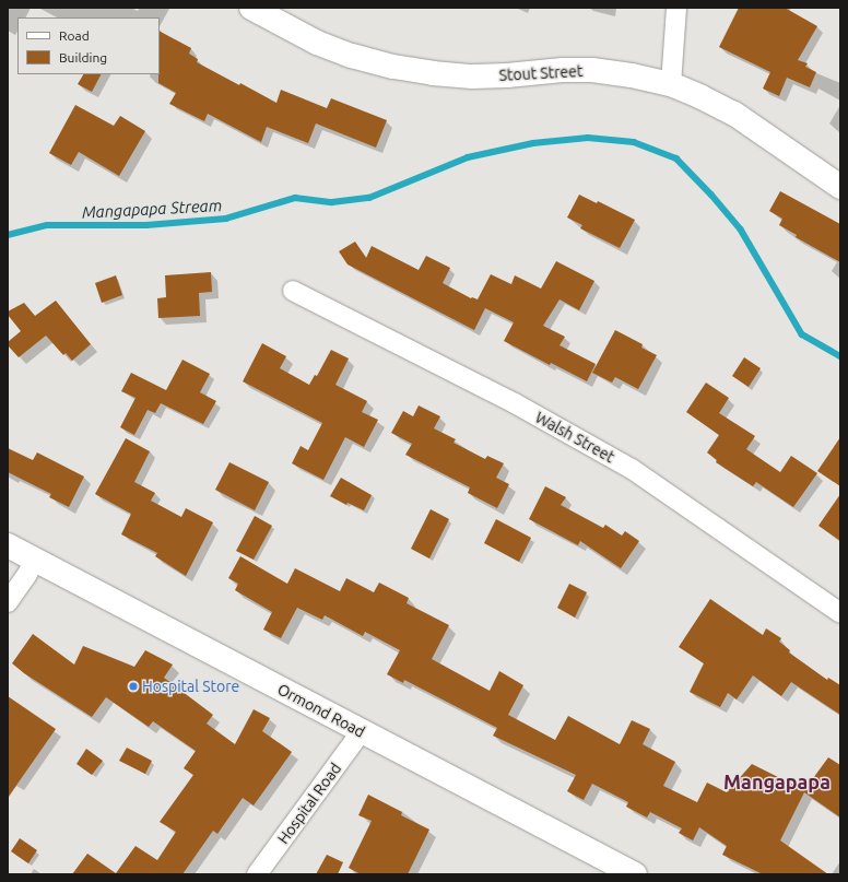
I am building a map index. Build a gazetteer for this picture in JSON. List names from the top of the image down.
{
  "streets": {
    "main road": ["Stout Street", "Ormond Road"],
    "street": ["Walsh Street", "Hospital Road"]
  },
  "crossings": [
    ["Ormond Road", "Hospital Road"]
  ],
  "districts": ["Mangapapa"],
  "water": ["Mangapapa Stream"],
  "places": ["Hospital Store"],
  "legend": ["Road", "Building"]
}
